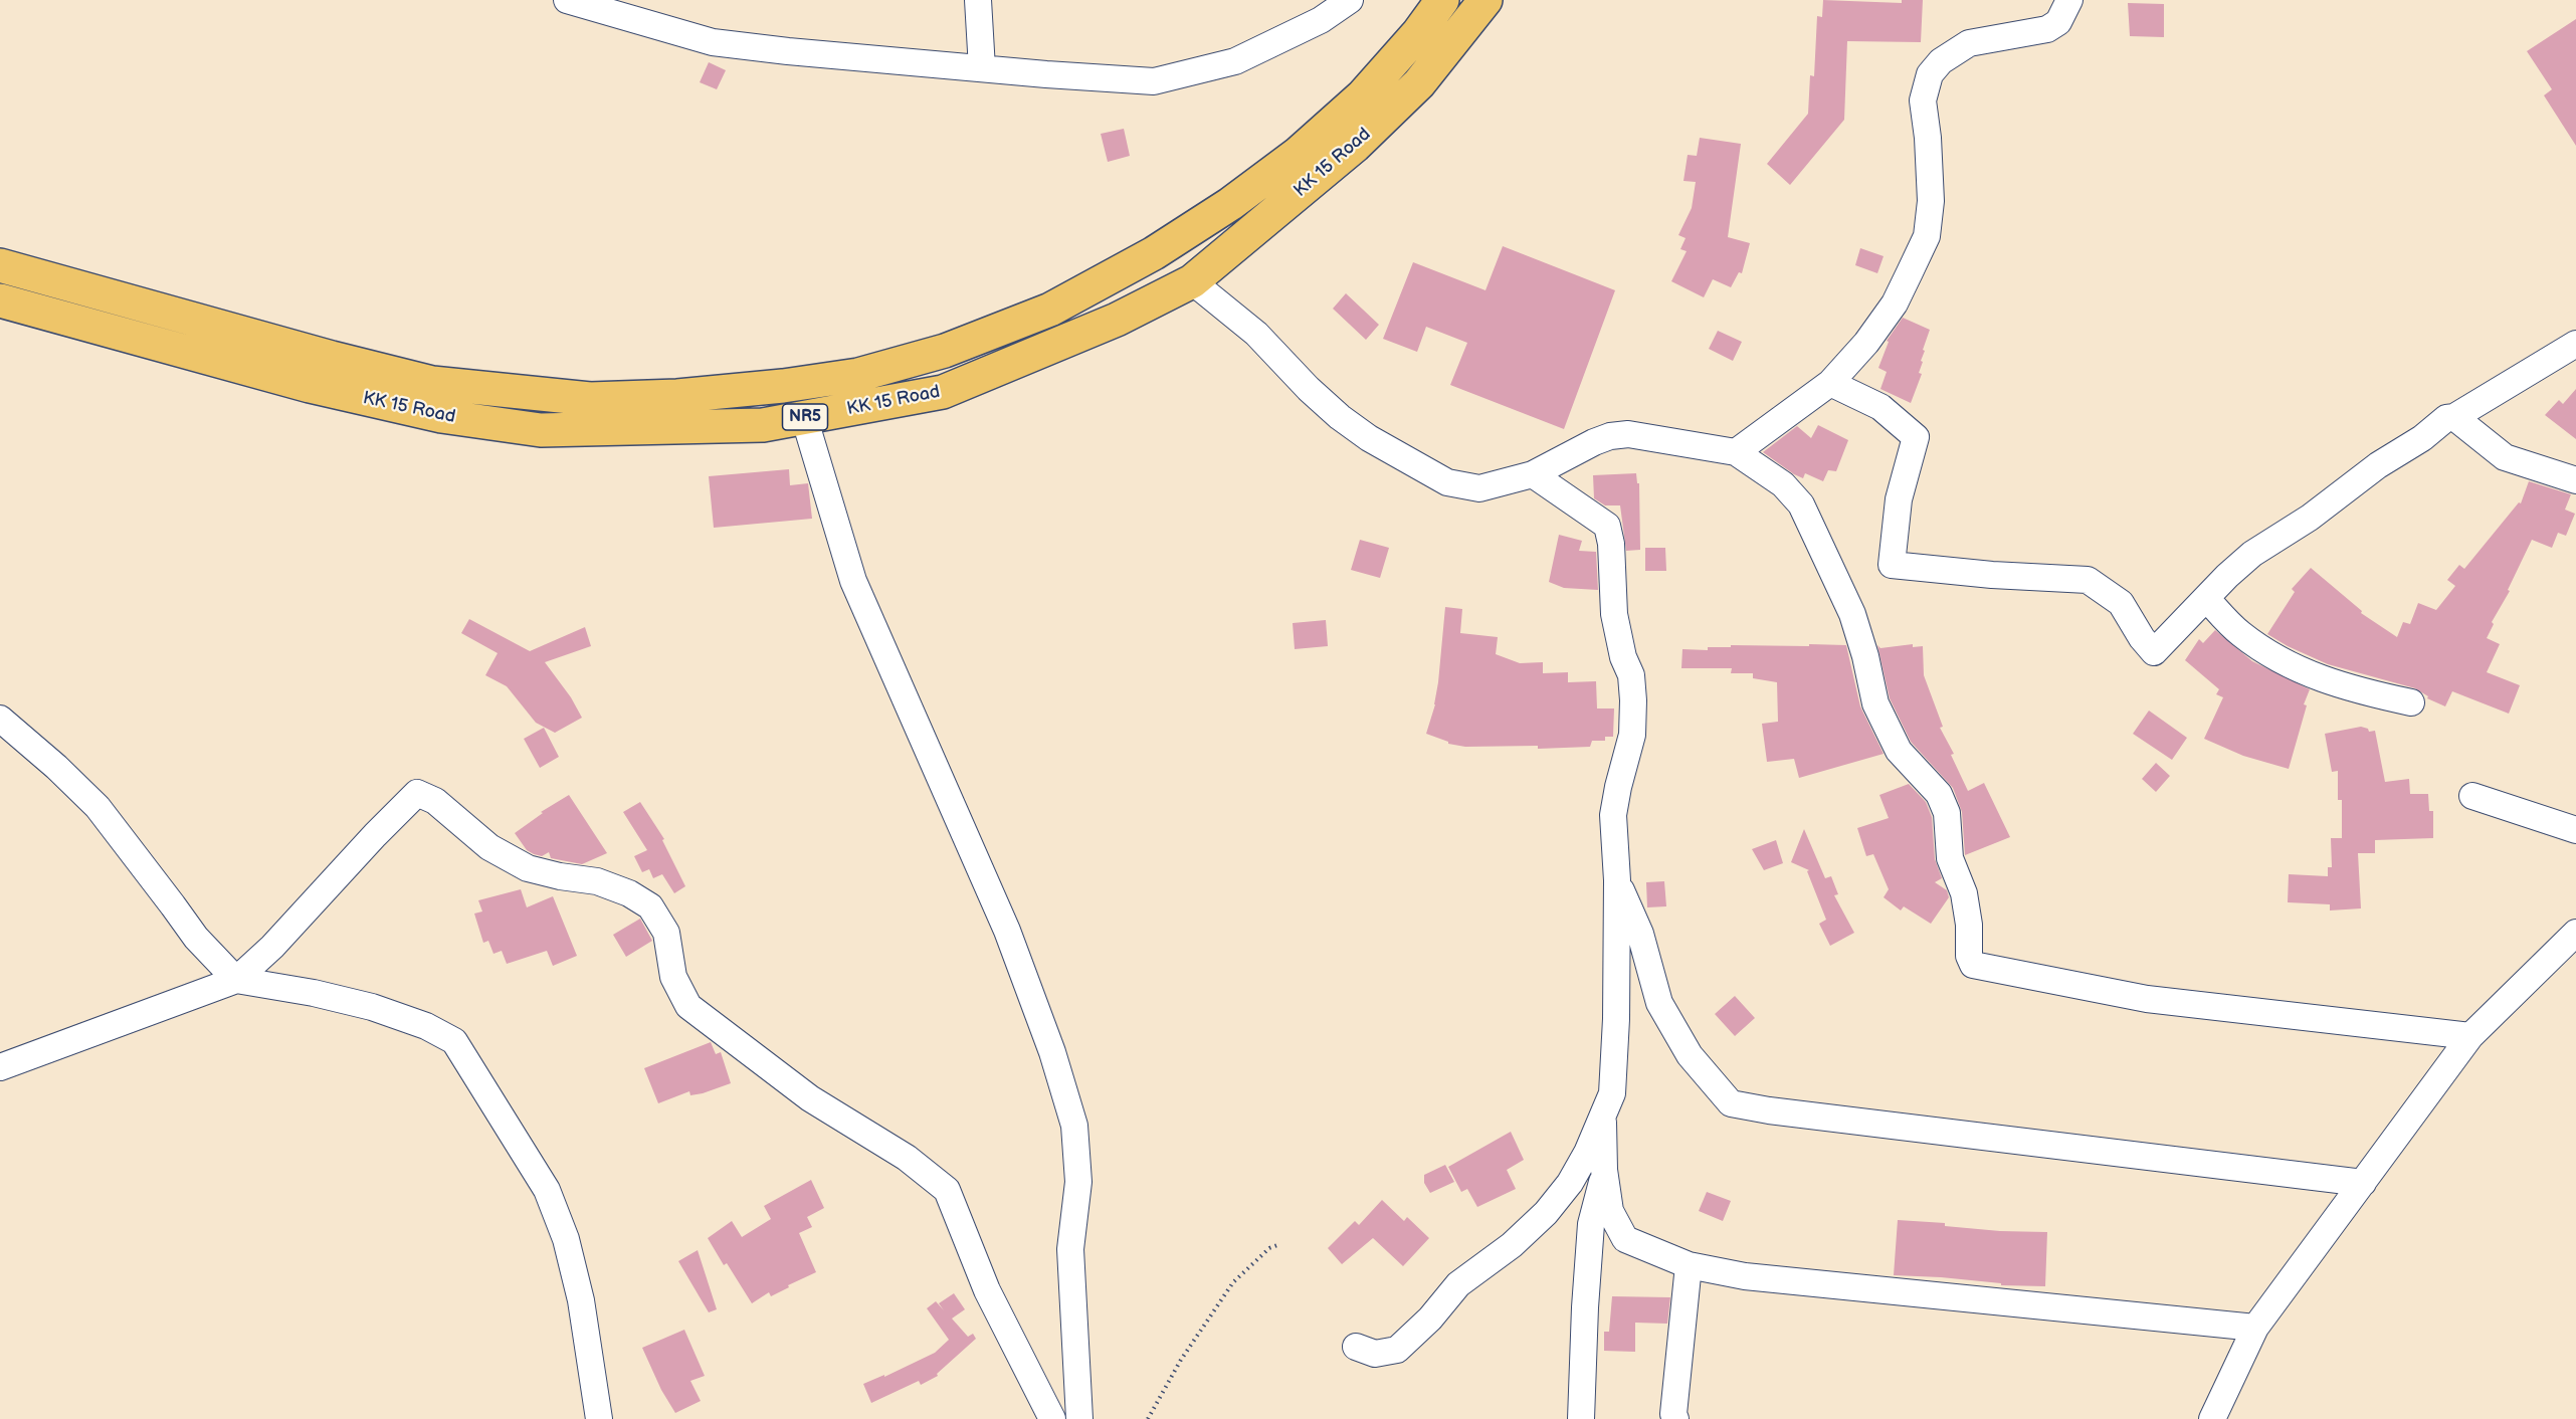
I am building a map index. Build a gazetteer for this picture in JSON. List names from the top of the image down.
{
  "streets": {
    "highway": ["KK 15 Road", "NR5"]
  }
}
